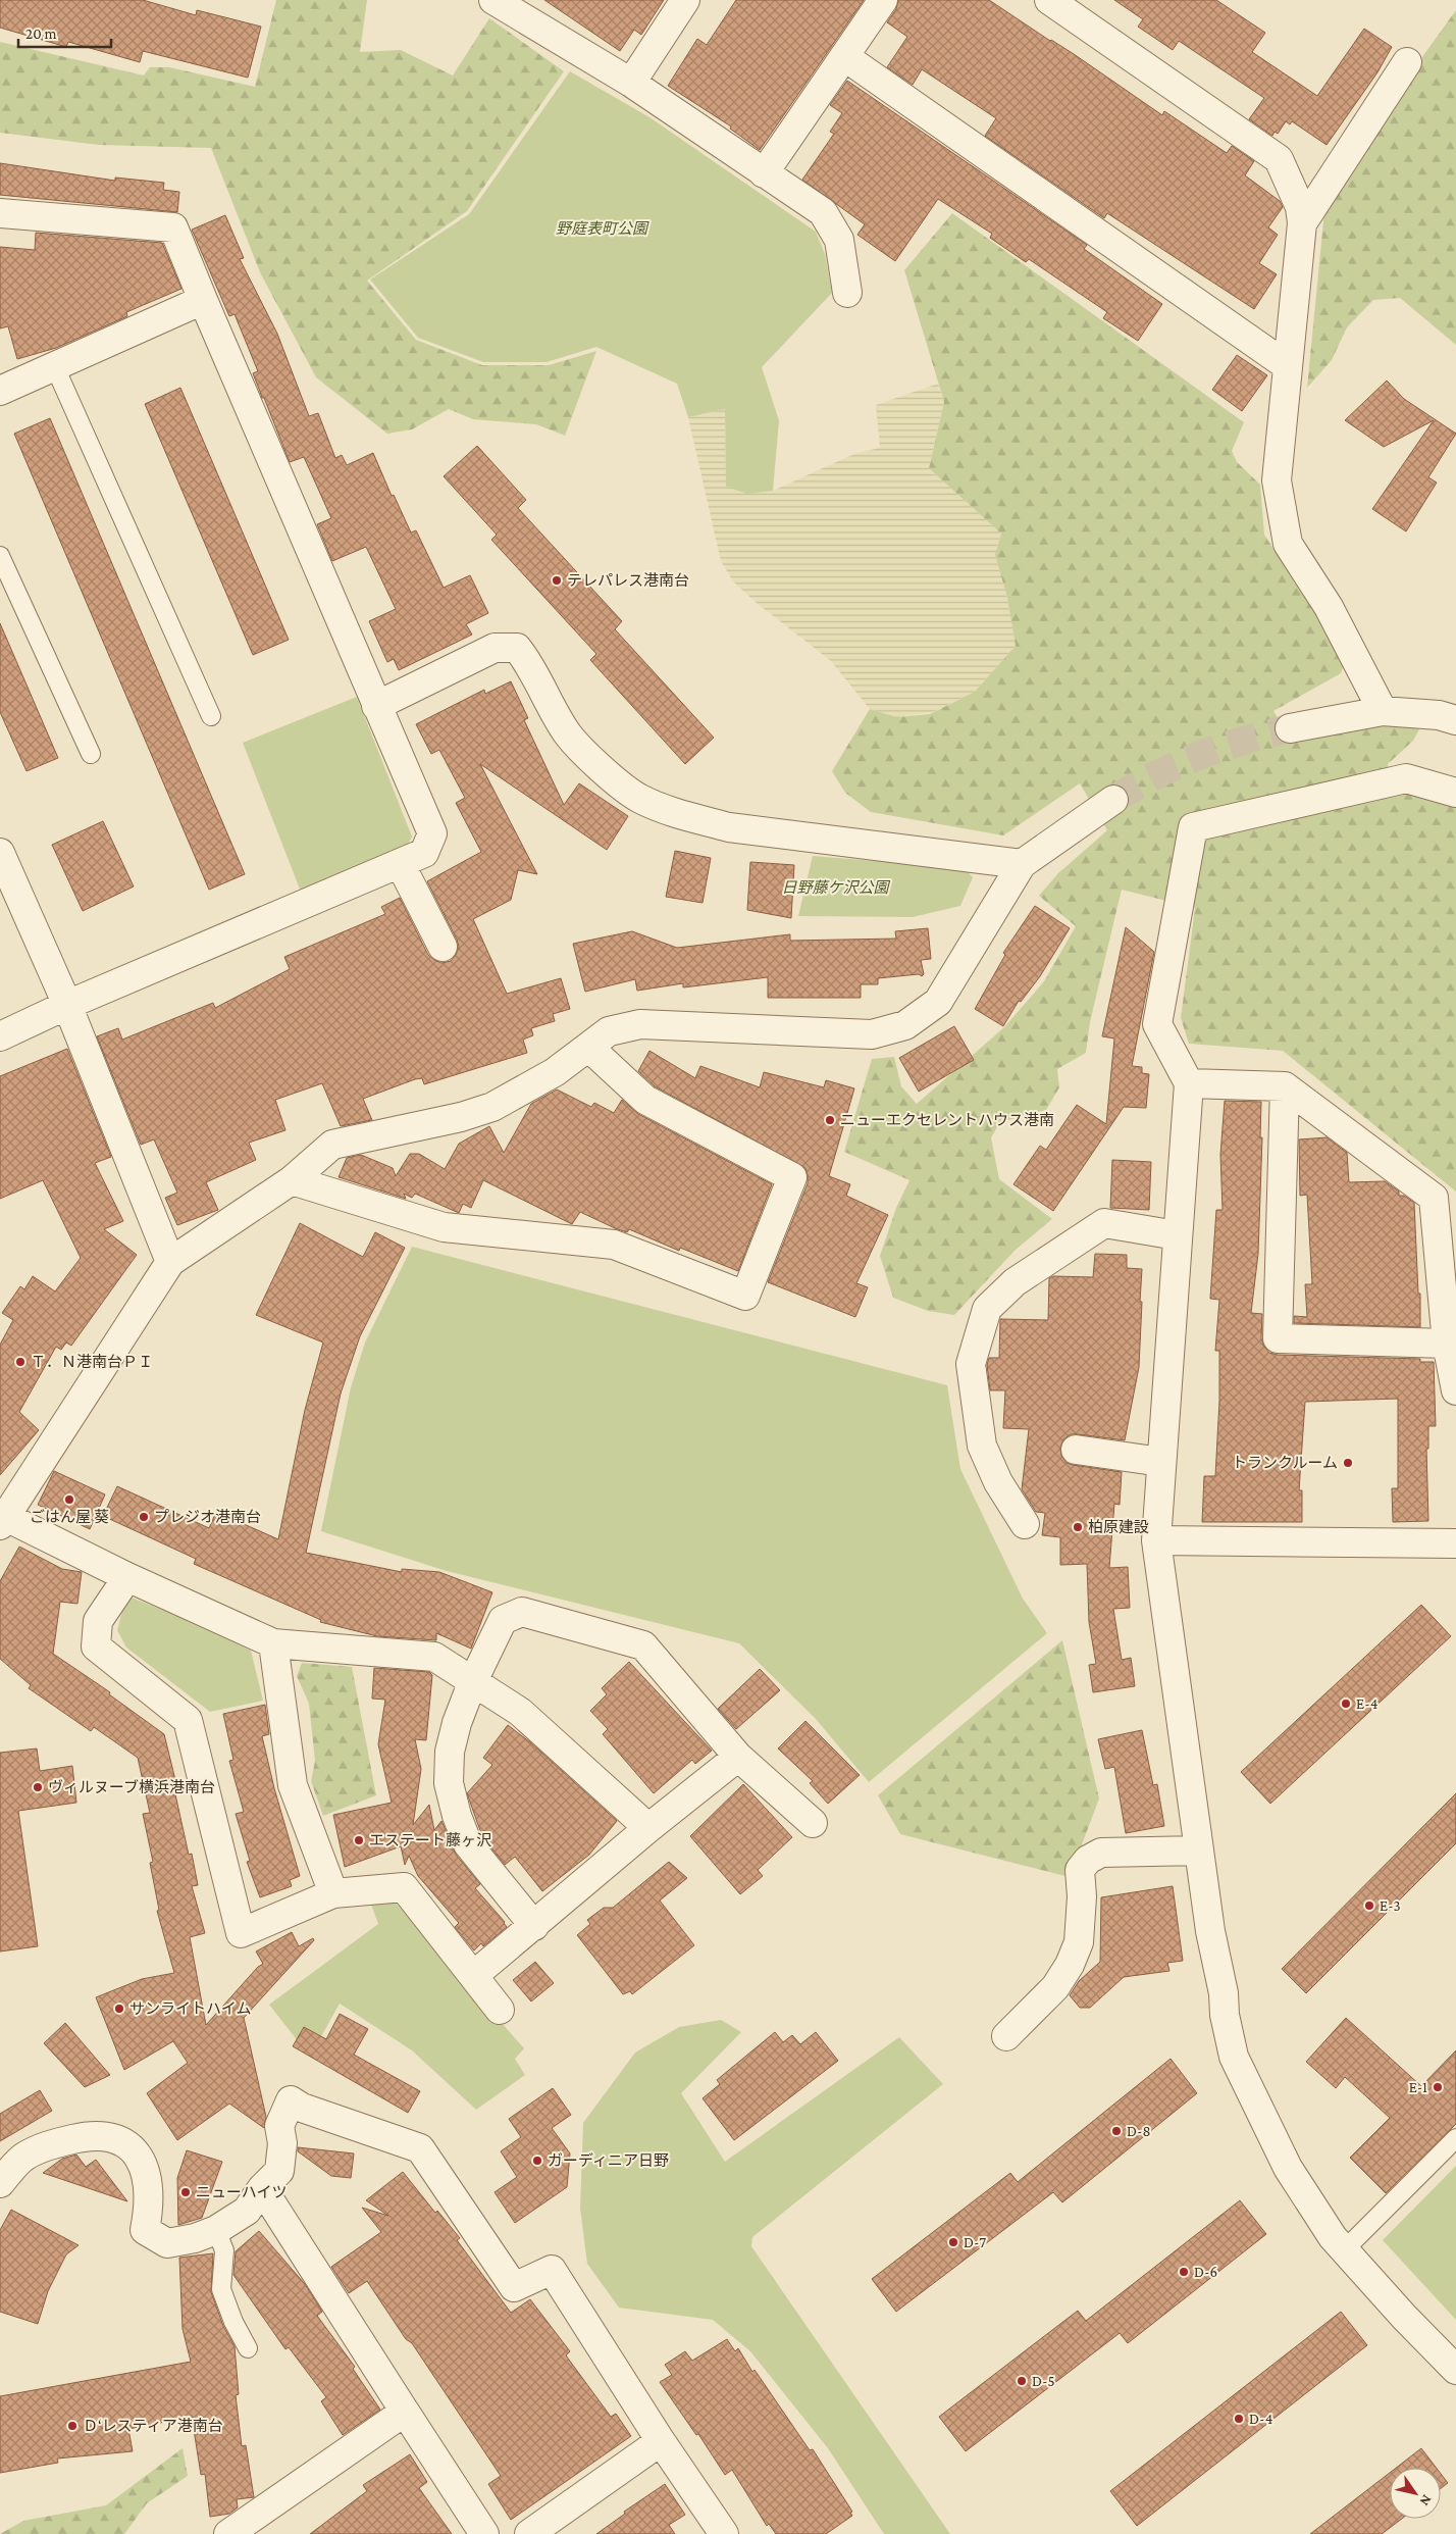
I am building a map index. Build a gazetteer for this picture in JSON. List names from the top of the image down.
{
  "parks": ["野庭表町公園", "日野藤ケ沢公園"],
  "places": [
    "テレパレス港南台",
    "ニューエクセレントハウス港南",
    "Ｔ．Ｎ港南台ＰＩ",
    "トランクルーム",
    "ごはん屋 葵",
    "プレジオ港南台",
    "柏原建設",
    "E-4",
    "ヴィルヌーブ横浜港南台",
    "エステート藤ヶ沢",
    "E-3",
    "サンライトハイム",
    "E-1",
    "D-8",
    "ガーディニア日野",
    "ニューハイツ",
    "D-7",
    "D-6",
    "D-5",
    "D-4",
    "Ｄ‘レスティア港南台"
  ],
  "scale_bar": "20 m",
  "north": "bottom right"
}
